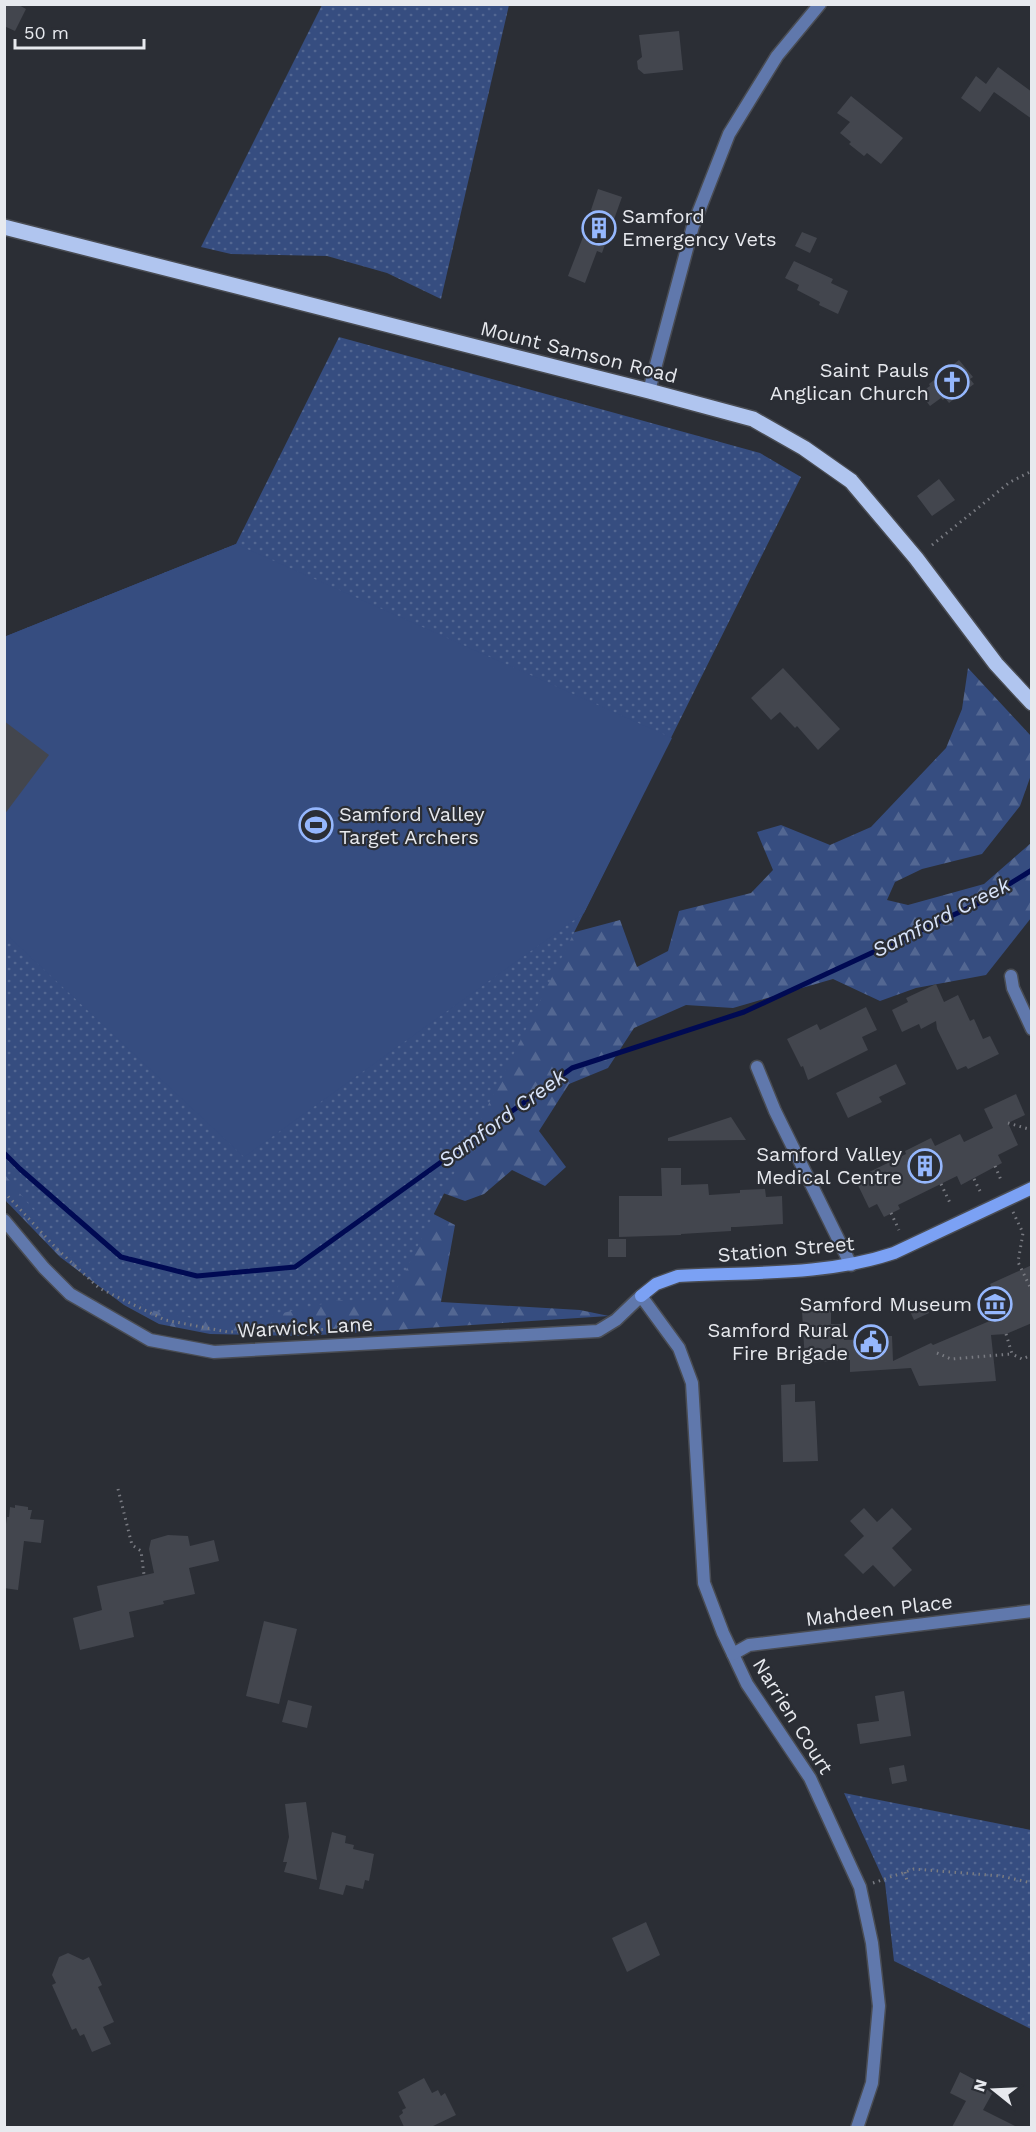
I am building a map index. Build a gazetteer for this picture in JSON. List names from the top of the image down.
{
  "streets": {
    "main road": ["Mount Samson Road"],
    "street": [
      "Station Street",
      "Warwick Lane",
      "Mahdeen Place",
      "Narrien Court"
    ]
  },
  "crossings": [
    ["Station Street", "Warwick Lane"],
    ["Station Street", "Narrien Court"],
    ["Warwick Lane", "Narrien Court"],
    ["Mahdeen Place", "Narrien Court"]
  ],
  "water": ["Samford Creek"],
  "places": {
    "building": ["Samford Emergency Vets", "Samford Valley Medical Centre"],
    "church": ["Saint Pauls Anglican Church"],
    "sports": ["Samford Valley Target Archers"],
    "museum": ["Samford Museum"],
    "public building": ["Samford Rural Fire Brigade"]
  },
  "scale_bar": "50 m",
  "north": "left"
}
